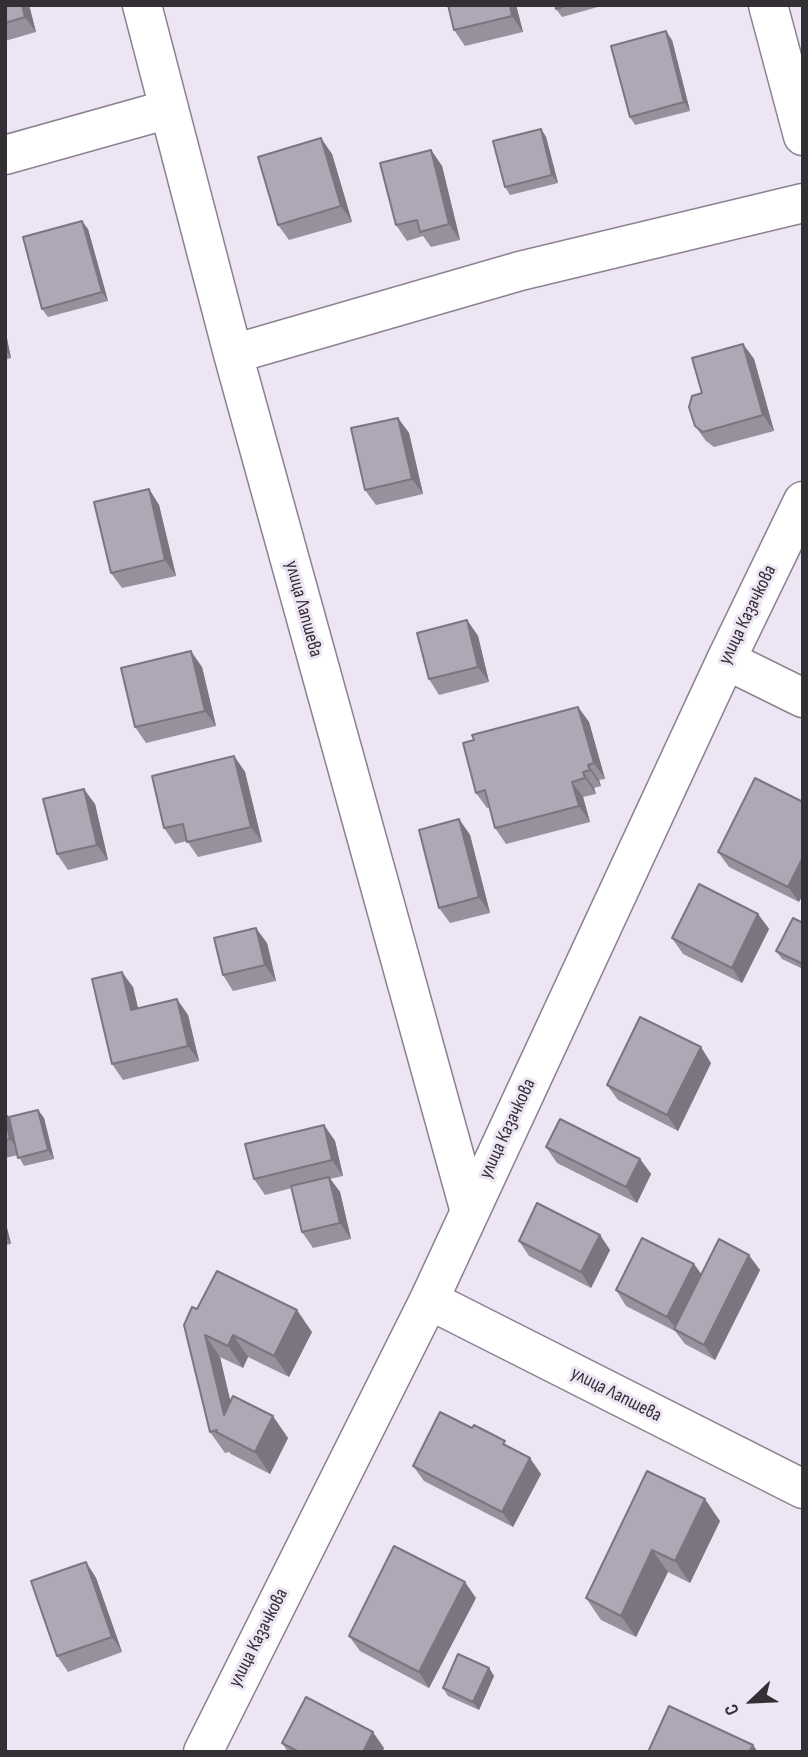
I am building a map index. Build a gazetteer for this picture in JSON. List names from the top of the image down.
{
  "streets": {
    "street": ["улица Лапшева", "улица Казачкова"]
  },
  "crossings": [
    ["улица Лапшева", "улица Казачкова"]
  ],
  "north": "bottom left"
}
